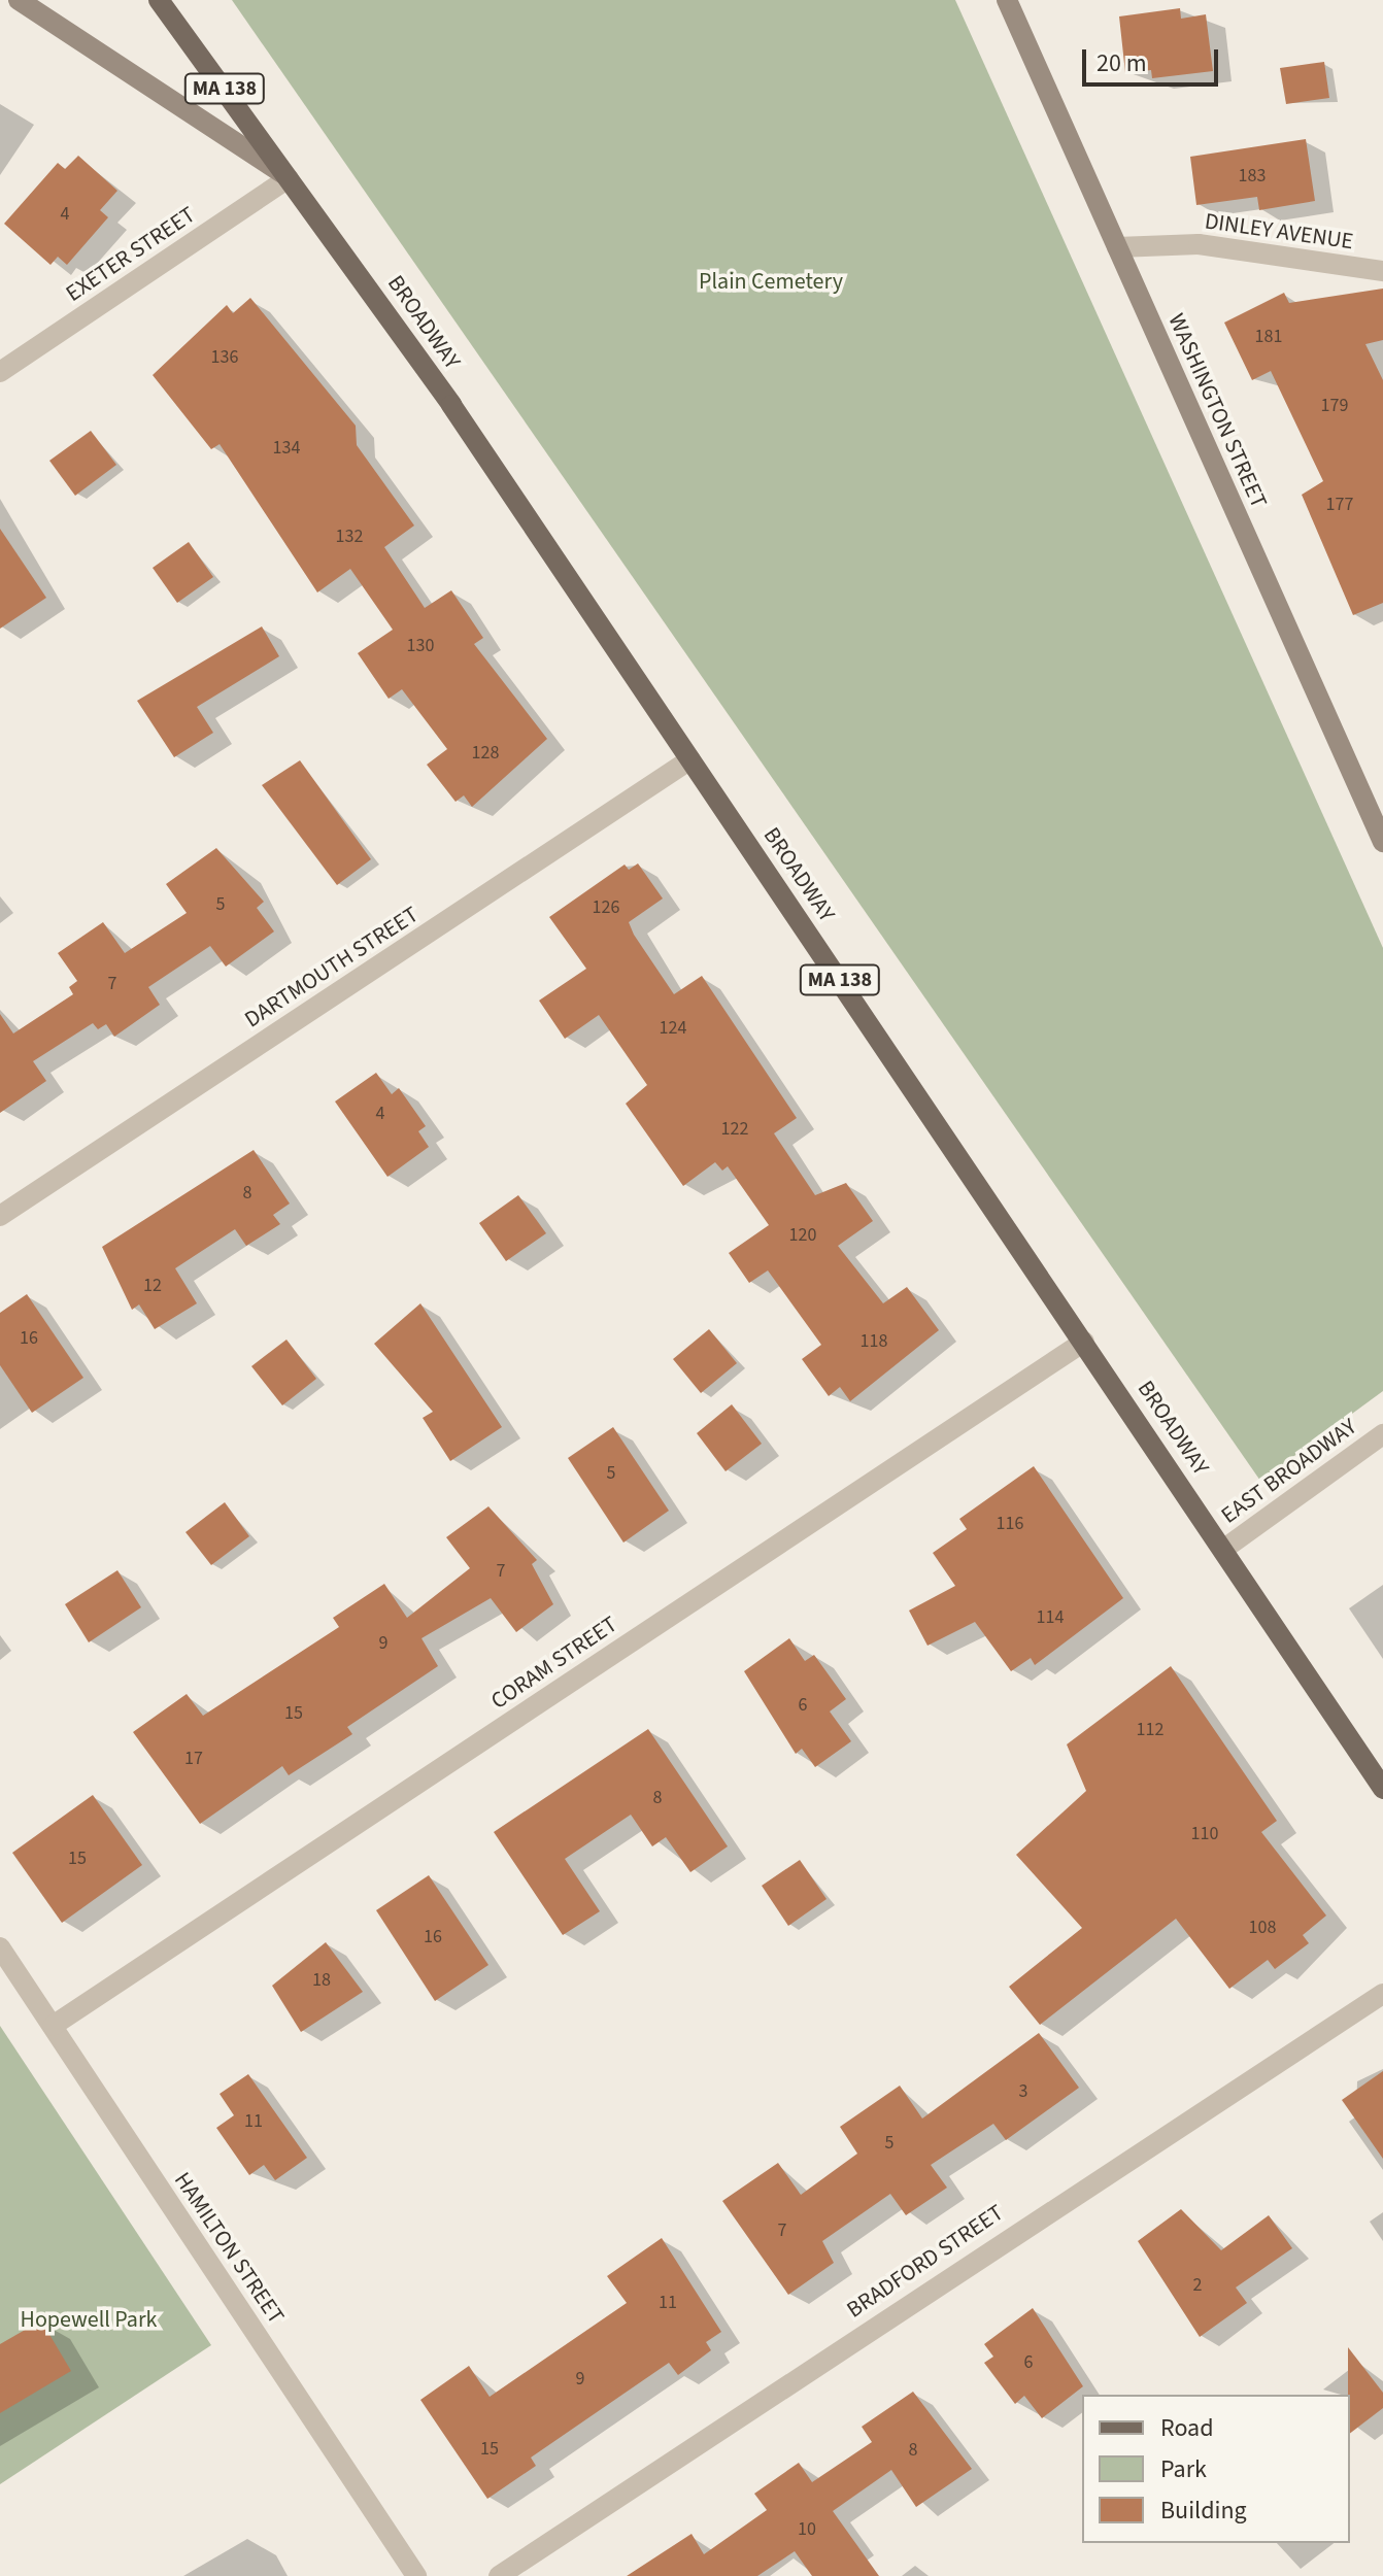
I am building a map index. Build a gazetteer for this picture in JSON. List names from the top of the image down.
{
  "streets": {
    "main road": ["MA 138", "BROADWAY"],
    "street": [
      "DINLEY AVENUE",
      "EXETER STREET",
      "WASHINGTON STREET",
      "DARTMOUTH STREET",
      "EAST BROADWAY",
      "CORAM STREET",
      "HAMILTON STREET",
      "BRADFORD STREET"
    ]
  },
  "crossings": [
    ["DINLEY AVENUE", "WASHINGTON STREET"],
    ["EXETER STREET", "BROADWAY"],
    ["BROADWAY", "DARTMOUTH STREET"],
    ["BROADWAY", "EAST BROADWAY"],
    ["BROADWAY", "CORAM STREET"],
    ["CORAM STREET", "HAMILTON STREET"]
  ],
  "parks": ["Plain Cemetery", "Hopewell Park"],
  "house_numbers": [
    "183",
    "4",
    "181",
    "136",
    "179",
    "134",
    "177",
    "132",
    "130",
    "128",
    "5",
    "126",
    "7",
    "124",
    "4",
    "122",
    "8",
    "120",
    "12",
    "16",
    "118",
    "5",
    "116",
    "7",
    "114",
    "9",
    "6",
    "15",
    "112",
    "17",
    "8",
    "110",
    "15",
    "108",
    "16",
    "18",
    "3",
    "11",
    "5",
    "7",
    "2",
    "11",
    "6",
    "9",
    "15",
    "8",
    "10"
  ],
  "legend": ["Road", "Park", "Building"],
  "scale_bar": "20 m"
}
